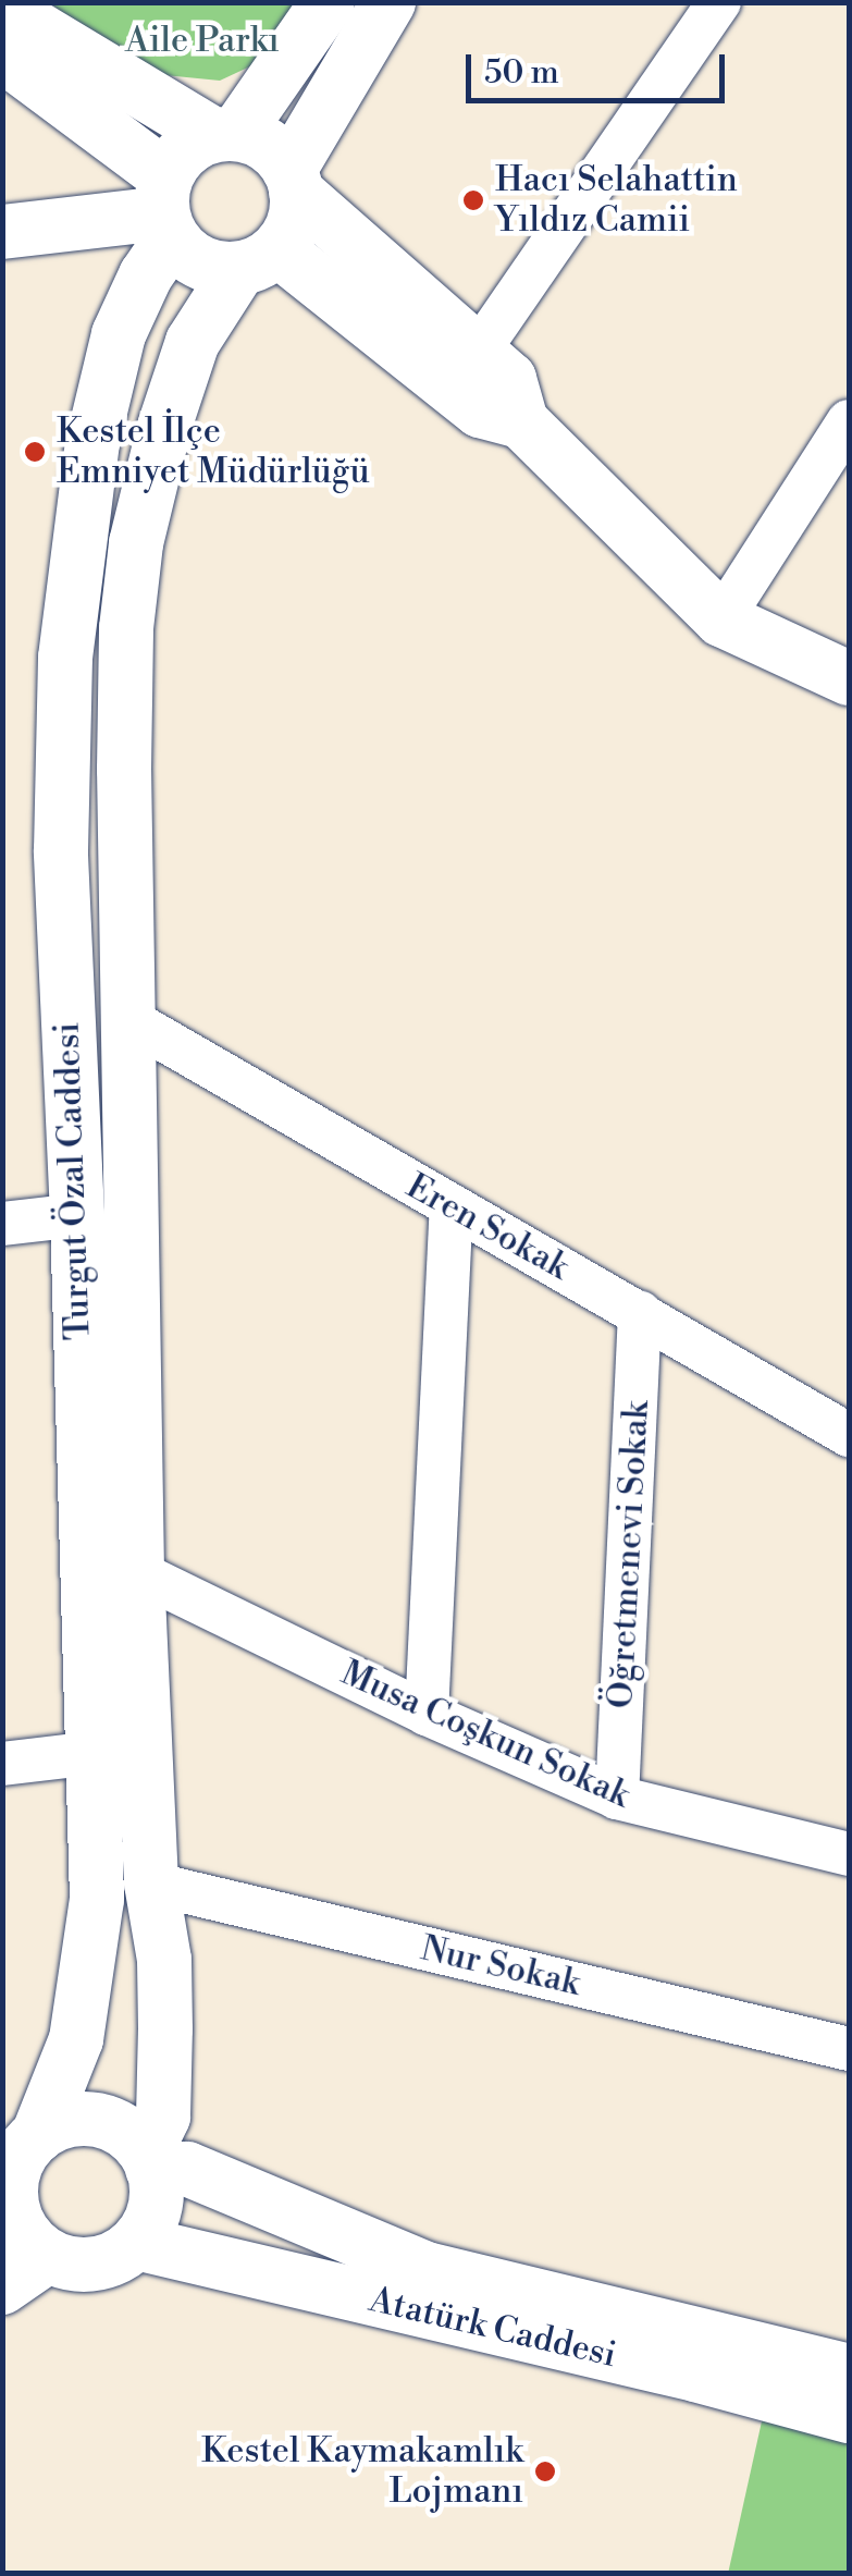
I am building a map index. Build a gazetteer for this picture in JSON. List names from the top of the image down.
{
  "streets": {
    "main road": ["Turgut Özal Caddesi", "Atatürk Caddesi"],
    "street": [
      "Eren Sokak",
      "Öğretmenevi Sokak",
      "Musa Coşkun Sokak",
      "Nur Sokak"
    ]
  },
  "crossings": [
    ["Turgut Özal Caddesi", "Eren Sokak"],
    ["Turgut Özal Caddesi", "Musa Coşkun Sokak"],
    ["Turgut Özal Caddesi", "Nur Sokak"],
    ["Turgut Özal Caddesi", "Atatürk Caddesi"],
    ["Eren Sokak", "Öğretmenevi Sokak"],
    ["Öğretmenevi Sokak", "Musa Coşkun Sokak"]
  ],
  "parks": ["Aile Parkı"],
  "places": ["Hacı Selahattin Yıldız Camii", "Kestel İlçe Emniyet Müdürlüğü", "Kestel Kaymakamlık Lojmanı"],
  "scale_bar": "50 m"
}
